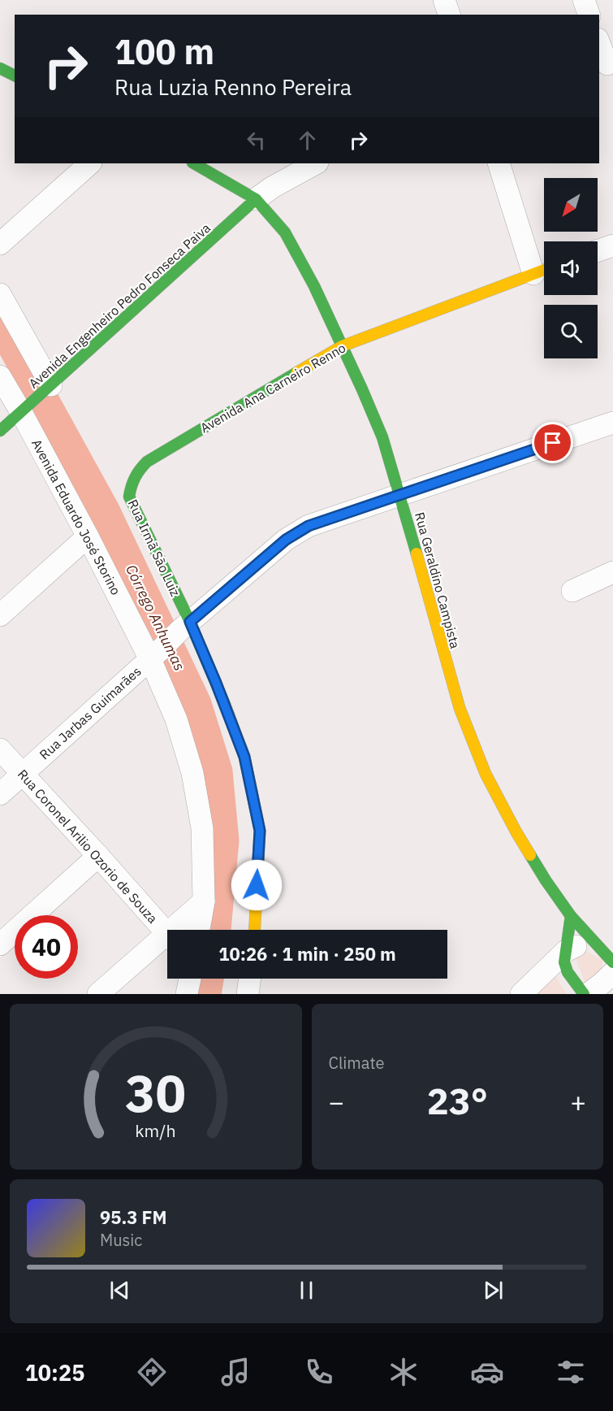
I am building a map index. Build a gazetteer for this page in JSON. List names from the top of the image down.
{
  "streets": {
    "street": [
      "Avenida Engenheiro Pedro Fonseca Paiva",
      "Avenida Ana Carneiro Renno",
      "Avenida Eduardo José Storino",
      "Rua Irmã São Luiz",
      "Rua Geraldino Campista",
      "Rua Jarbas Guimarães",
      "Rua Coronel Arilio Ozorio de Souza"
    ]
  },
  "crossings": [
    ["Avenida Engenheiro Pedro Fonseca Paiva", "Avenida Eduardo José Storino"],
    ["Avenida Engenheiro Pedro Fonseca Paiva", "Rua Geraldino Campista"],
    ["Avenida Ana Carneiro Renno", "Rua Irmã São Luiz"],
    ["Avenida Ana Carneiro Renno", "Rua Geraldino Campista"],
    ["Avenida Eduardo José Storino", "Rua Jarbas Guimarães"],
    ["Rua Irmã São Luiz", "Rua Jarbas Guimarães"],
    ["Rua Geraldino Campista", "Rua Jarbas Guimarães"],
    ["Rua Jarbas Guimarães", "Rua Coronel Arilio Ozorio de Souza"]
  ],
  "water": ["Córrego Anhumas"],
  "north": "bottom left",
  "page": {
    "turn": ["100 m", "Rua Luzia Renno Pereira"],
    "limit": "40",
    "trip": "10:26 · 1 min · 250 m",
    "tile": "Climate",
    "heat": ["−", "23°", "+"],
    "song": ["95.3 FM", "Music"],
    "tabs": "10:25",
    "gauge": ["30", "km/h"]
  }
}
